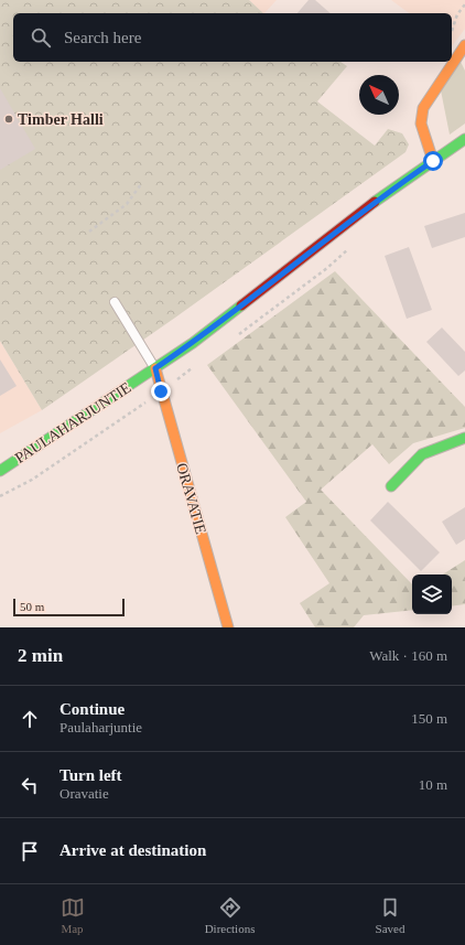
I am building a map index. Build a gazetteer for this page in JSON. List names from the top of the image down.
{
  "streets": {
    "main road": ["PAULAHARJUNTIE", "ORAVATIE"]
  },
  "crossings": [
    ["PAULAHARJUNTIE", "ORAVATIE"]
  ],
  "places": ["Timber Halli"],
  "scale_bar": "50 m",
  "north": "top left",
  "page": {
    "search": "Search here",
    "scale": "50 m",
    "heading": ["2 min", "Walk · 160 m"],
    "list": [
      ["Continue", "Paulaharjuntie", "150 m"],
      ["Turn left", "Oravatie", "10 m"],
      "Arrive at destination"
    ],
    "nav": ["Map", "Directions", "Saved"]
  }
}
